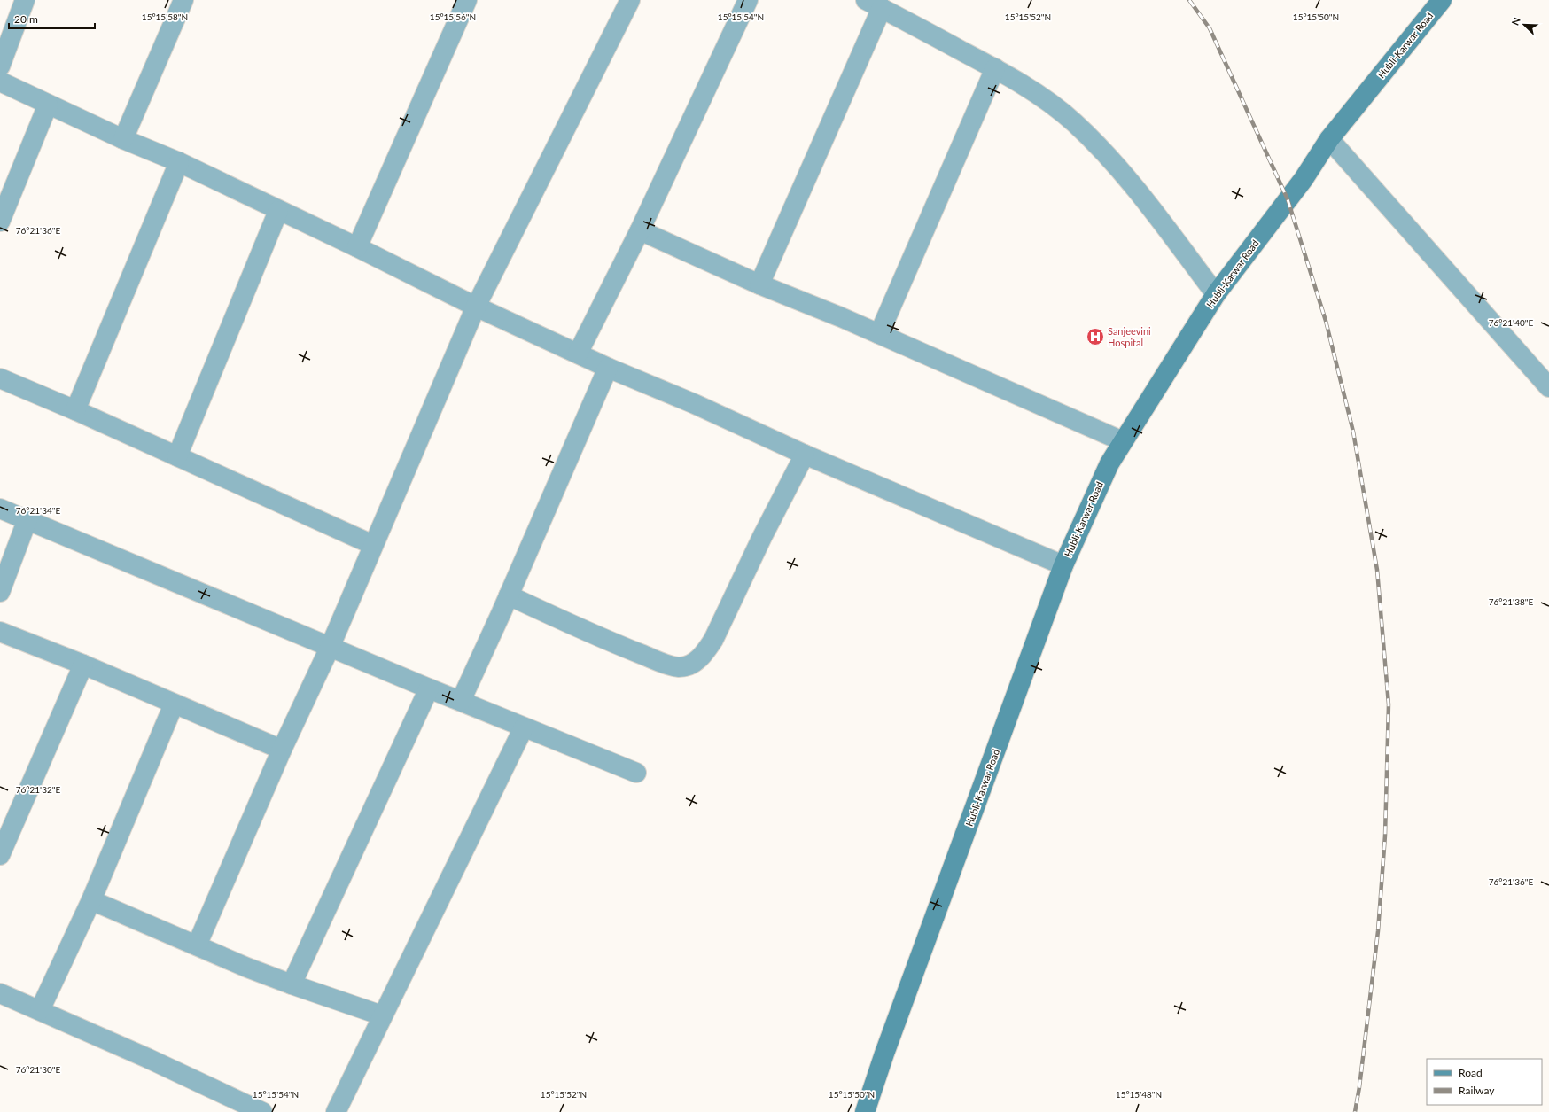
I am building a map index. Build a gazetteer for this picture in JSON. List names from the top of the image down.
{
  "streets": {
    "main road": ["Hubli-Karwar Road"]
  },
  "places": {
    "hospital": ["Sanjeevini Hospital"]
  },
  "legend": ["Road", "Railway"],
  "scale_bar": "20 m",
  "north": "top left",
  "coordinates": [
    "15°15'58\"N",
    "15°15'56\"N",
    "15°15'54\"N",
    "15°15'52\"N",
    "15°15'50\"N",
    "76°21'36\"E",
    "76°21'40\"E",
    "76°21'34\"E",
    "76°21'38\"E",
    "76°21'32\"E",
    "76°21'30\"E",
    "15°15'48\"N"
  ]
}
